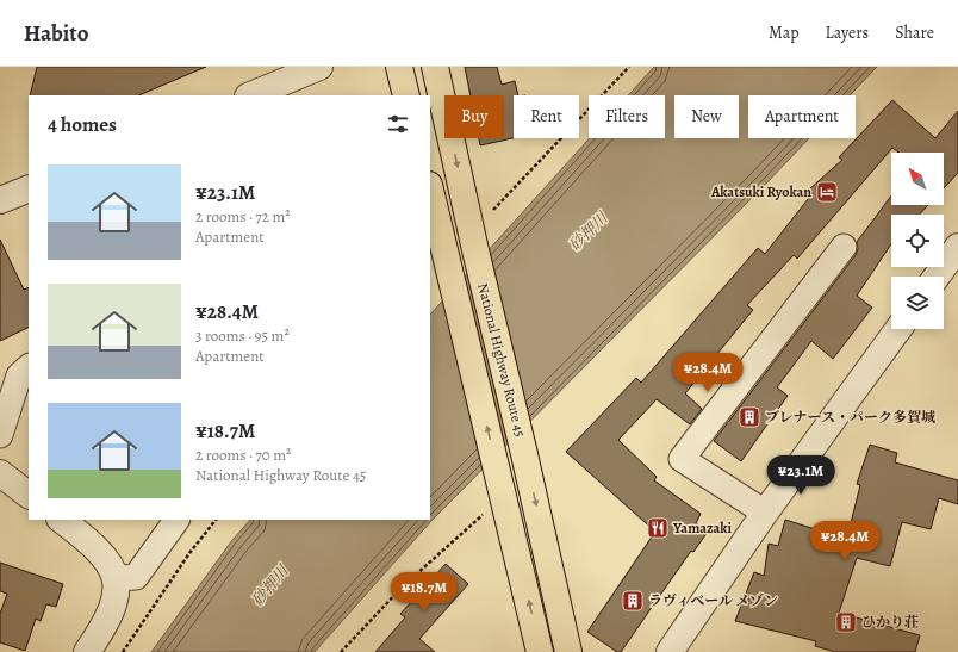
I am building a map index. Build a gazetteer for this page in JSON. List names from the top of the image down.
{
  "streets": {
    "highway": ["National Highway Route 45"]
  },
  "water": ["砂押川"],
  "places": {
    "hotel": ["Akatsuki Ryokan"],
    "building": ["ブレナース・パーク多賀城", "ラヴィベール メゾン", "ひかり荘"],
    "restaurant": ["Yamazaki"]
  },
  "north": "top left",
  "page": {
    "header": "Habito",
    "nav": ["Map", "Layers", "Share"],
    "chip": [
      "Buy",
      "Rent",
      "Filters",
      "New",
      "Apartment"
    ],
    "heading": "4 homes",
    "list": [
      {
        "name": "¥23.1M",
        "note": "2 rooms · 72 m² · Apartment"
      },
      {
        "name": "¥28.4M",
        "note": "3 rooms · 95 m² · Apartment"
      },
      {
        "name": "¥18.7M",
        "note": "2 rooms · 70 m² · National Highway Route 45"
      }
    ],
    "price": [
      "¥28.4M",
      "¥23.1M",
      "¥28.4M",
      "¥18.7M"
    ]
  }
}
